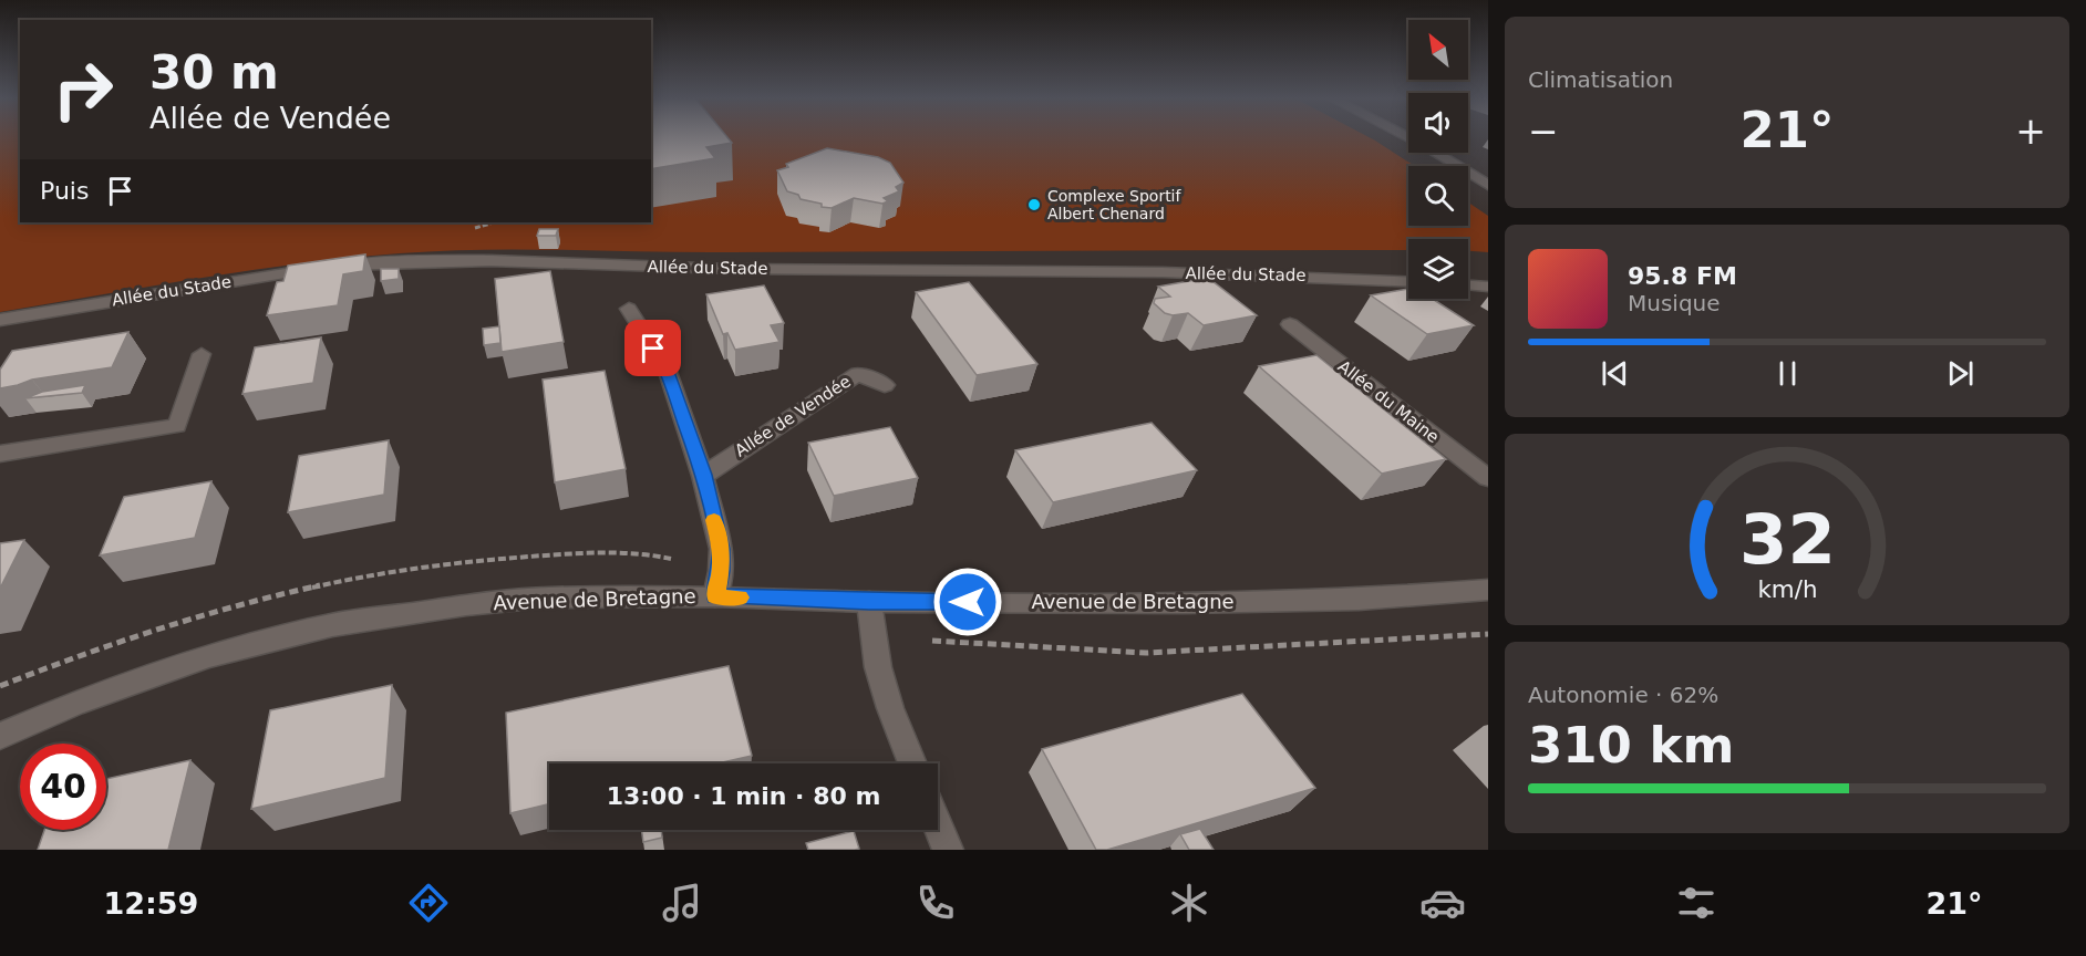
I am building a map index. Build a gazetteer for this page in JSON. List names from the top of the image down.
{
  "streets": {
    "street": [
      "Allée du Stade",
      "Allée du Maine",
      "Allée de Vendée",
      "Avenue de Bretagne"
    ]
  },
  "places": ["Complexe Sportif Albert Chenard"],
  "north": "top left",
  "page": {
    "tile": [
      "Climatisation",
      ["Autonomie · 62%", "310 km"]
    ],
    "turn": ["30 m", "Allée de Vendée"],
    "heat": ["−", "21°", "+"],
    "then": "Puis",
    "song": ["95.8 FM", "Musique"],
    "limit": "40",
    "trip": "13:00 · 1 min · 80 m",
    "tabs": ["12:59", "21°"],
    "gauge": ["32", "km/h"]
  }
}
